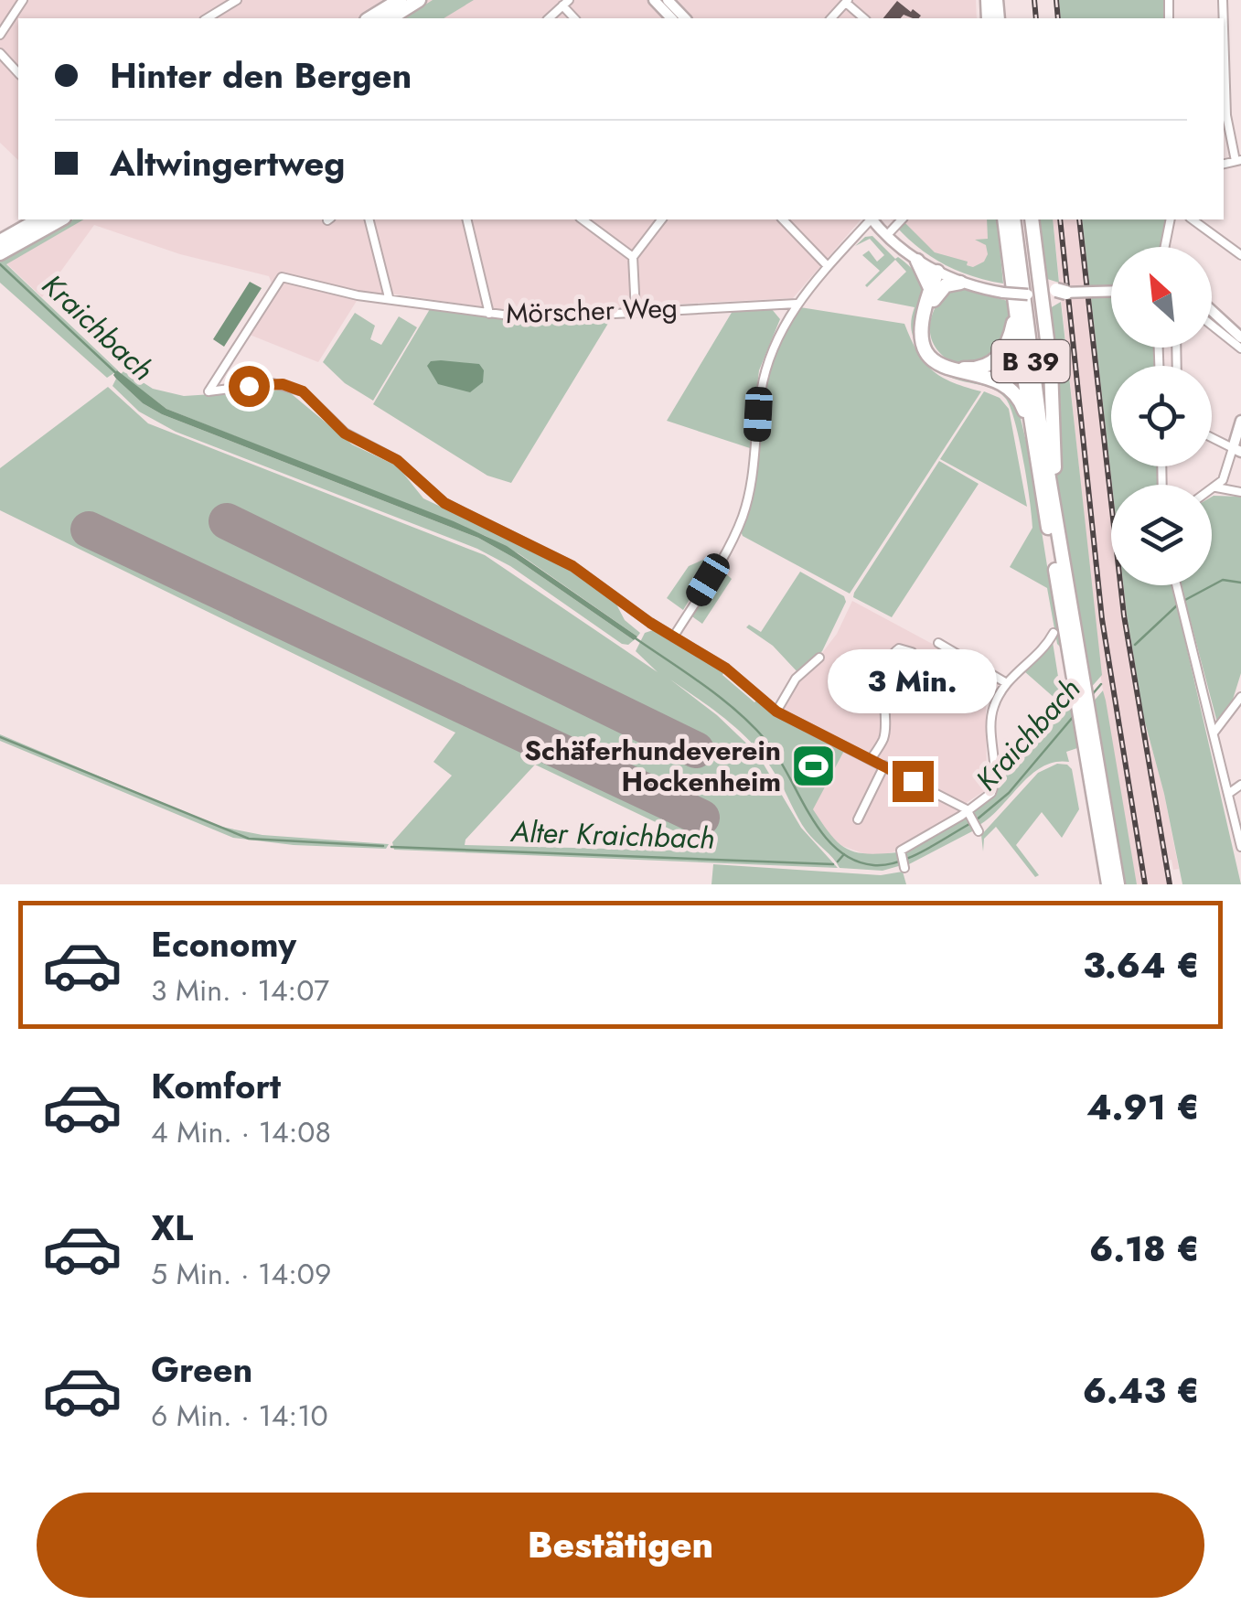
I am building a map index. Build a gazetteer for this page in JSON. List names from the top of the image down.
{
  "streets": {
    "highway": ["B 39"],
    "street": ["Mörscher Weg"]
  },
  "water": ["Kraichbach", "Alter Kraichbach"],
  "places": {
    "sports": ["Schäferhundeverein Hockenheim"]
  },
  "north": "top left",
  "page": {
    "banner": ["Hinter den Bergen", "Altwingertweg"],
    "bubble": "3 Min.",
    "list": [
      {
        "name": "Economy",
        "note": "3 Min. · 14:07",
        "value": "3.64 €"
      },
      {
        "name": "Komfort",
        "note": "4 Min. · 14:08",
        "value": "4.91 €"
      },
      {
        "name": "XL",
        "note": "5 Min. · 14:09",
        "value": "6.18 €"
      },
      {
        "name": "Green",
        "note": "6 Min. · 14:10",
        "value": "6.43 €"
      }
    ],
    "buttons": "Bestätigen"
  }
}
